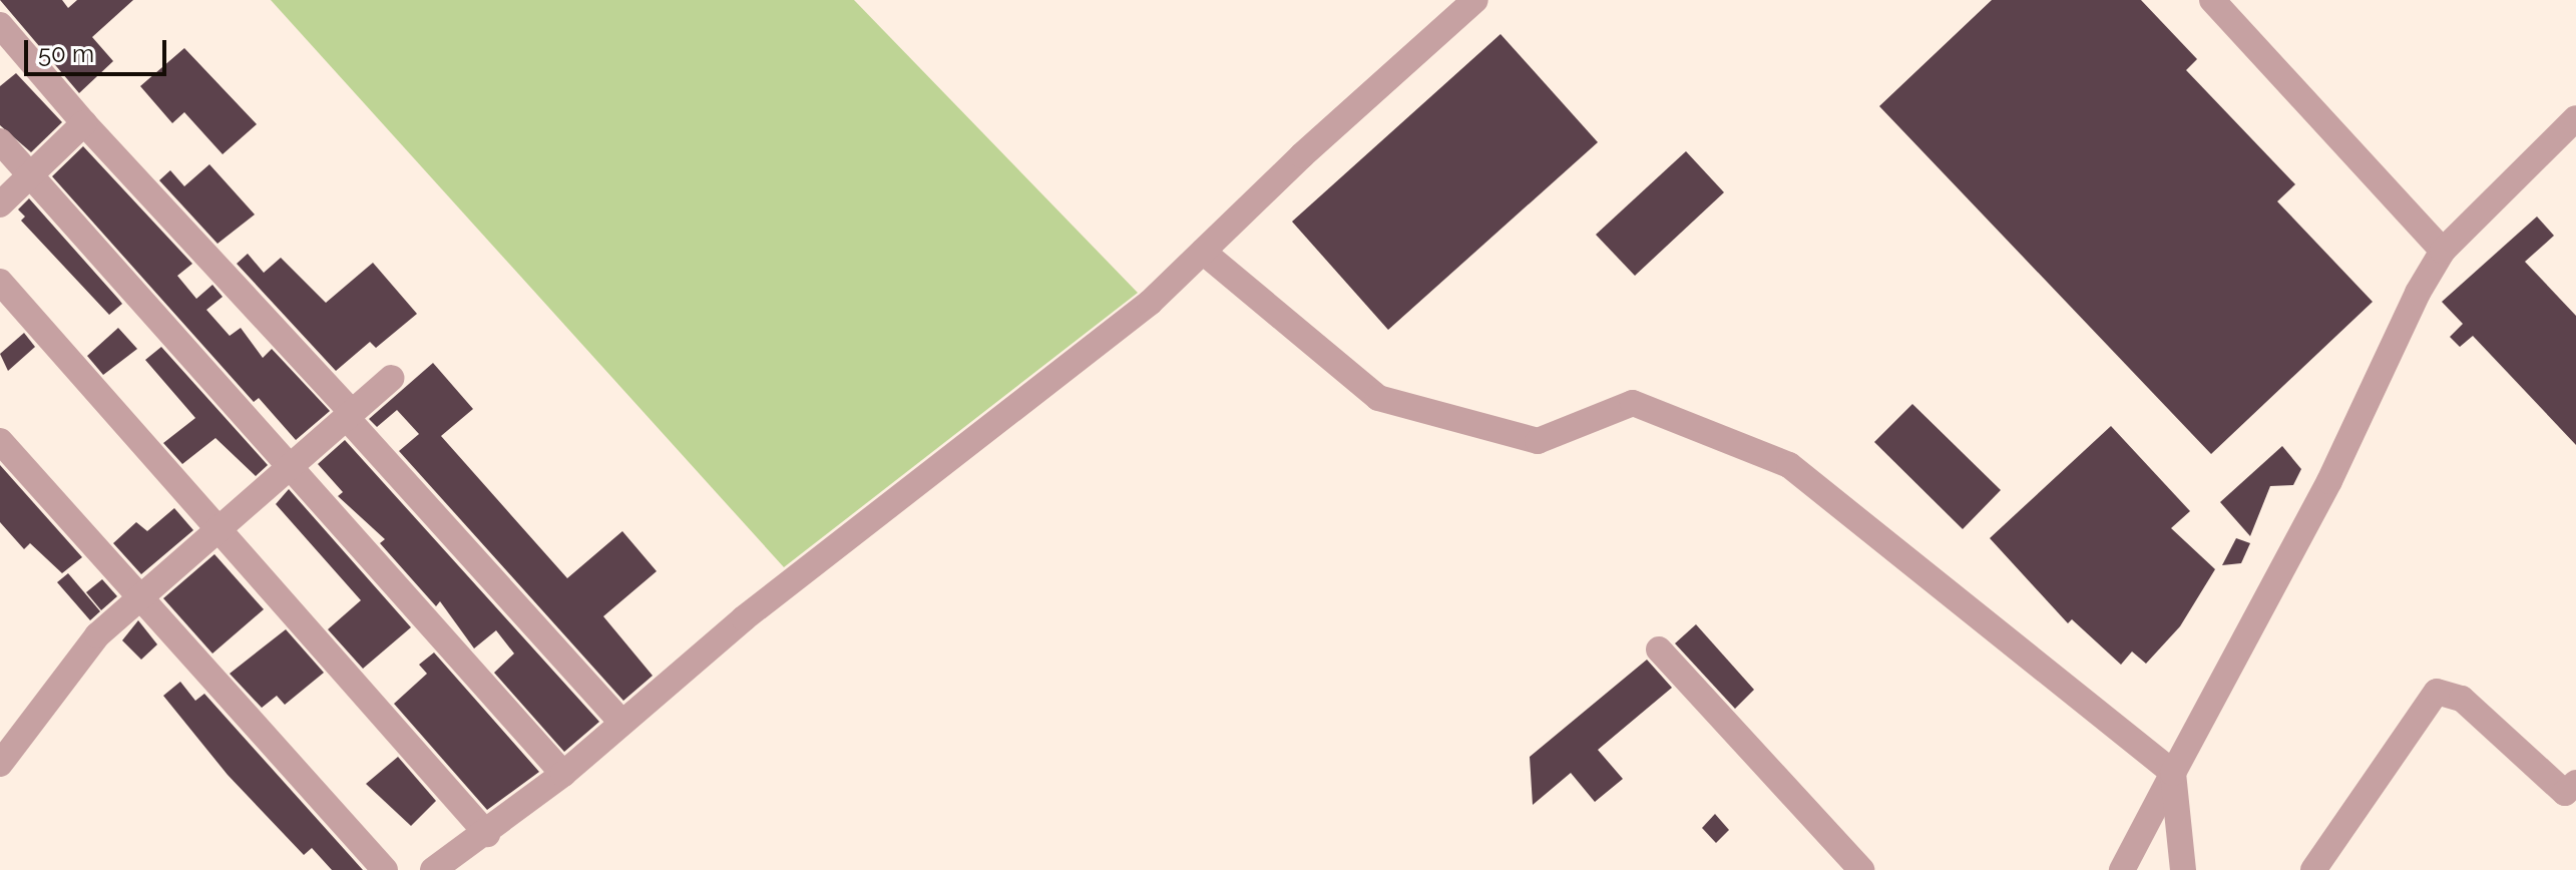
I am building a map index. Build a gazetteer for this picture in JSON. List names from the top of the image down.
{
  "scale_bar": "50 m"
}
